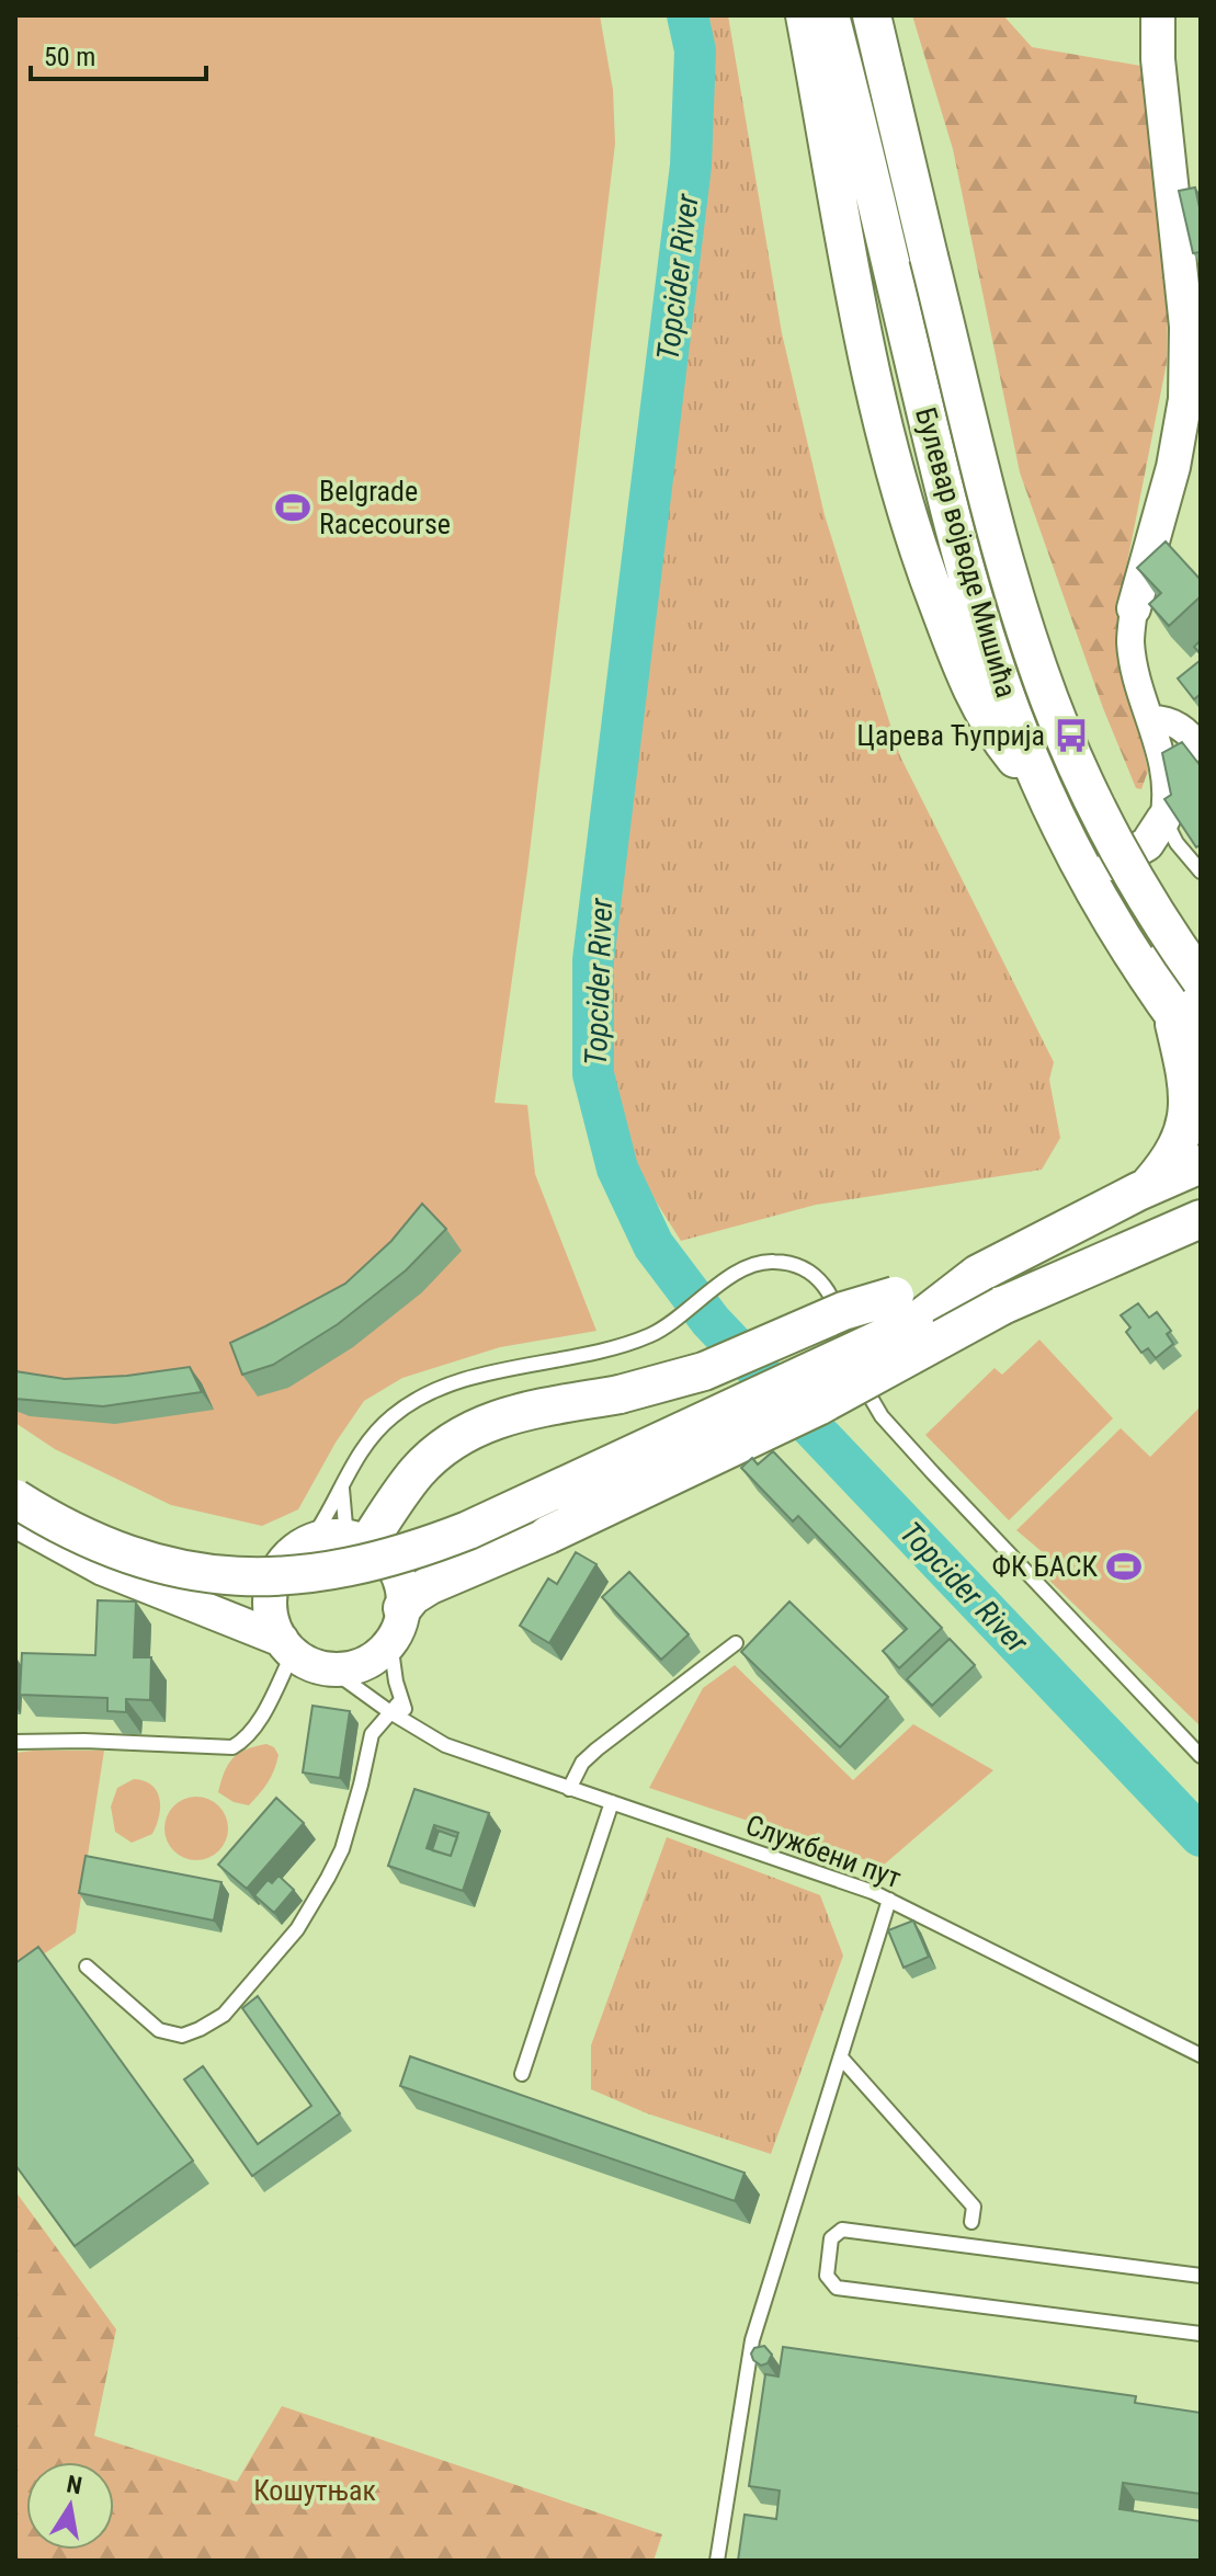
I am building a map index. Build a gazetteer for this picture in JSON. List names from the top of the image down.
{
  "streets": {
    "main road": ["Булевар војводе Мишића"],
    "lane": ["Службени пут"]
  },
  "water": ["Topcider River"],
  "parks": ["Кошутњак"],
  "places": {
    "sports": ["Belgrade Racecourse", "ФК БАСК"],
    "bus stop": ["Царева Ћуприја"]
  },
  "scale_bar": "50 m",
  "north": "top"
}
